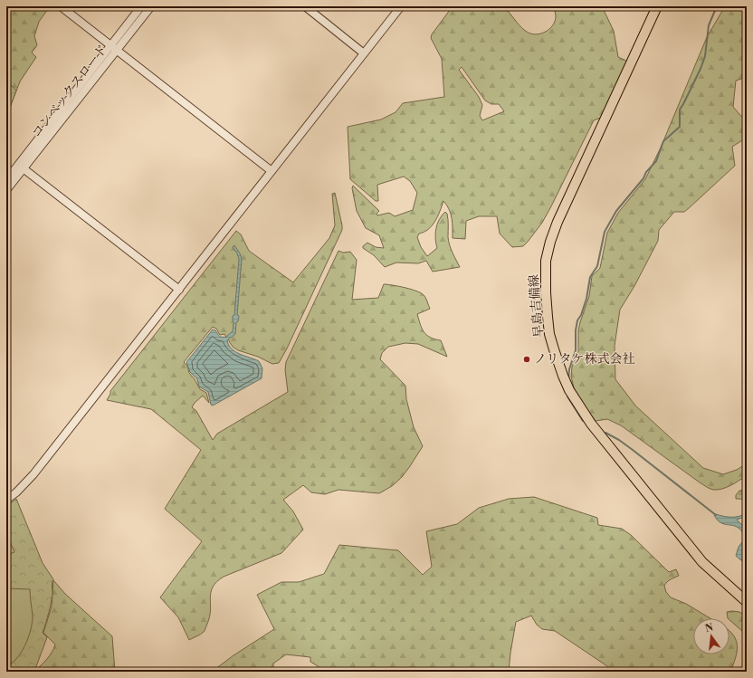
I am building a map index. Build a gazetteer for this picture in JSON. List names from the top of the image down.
{
  "streets": {
    "main road": ["早島吉備線"],
    "street": ["コンベックスロード"]
  },
  "places": ["ノリタケ株式会社"],
  "north": "top"
}
